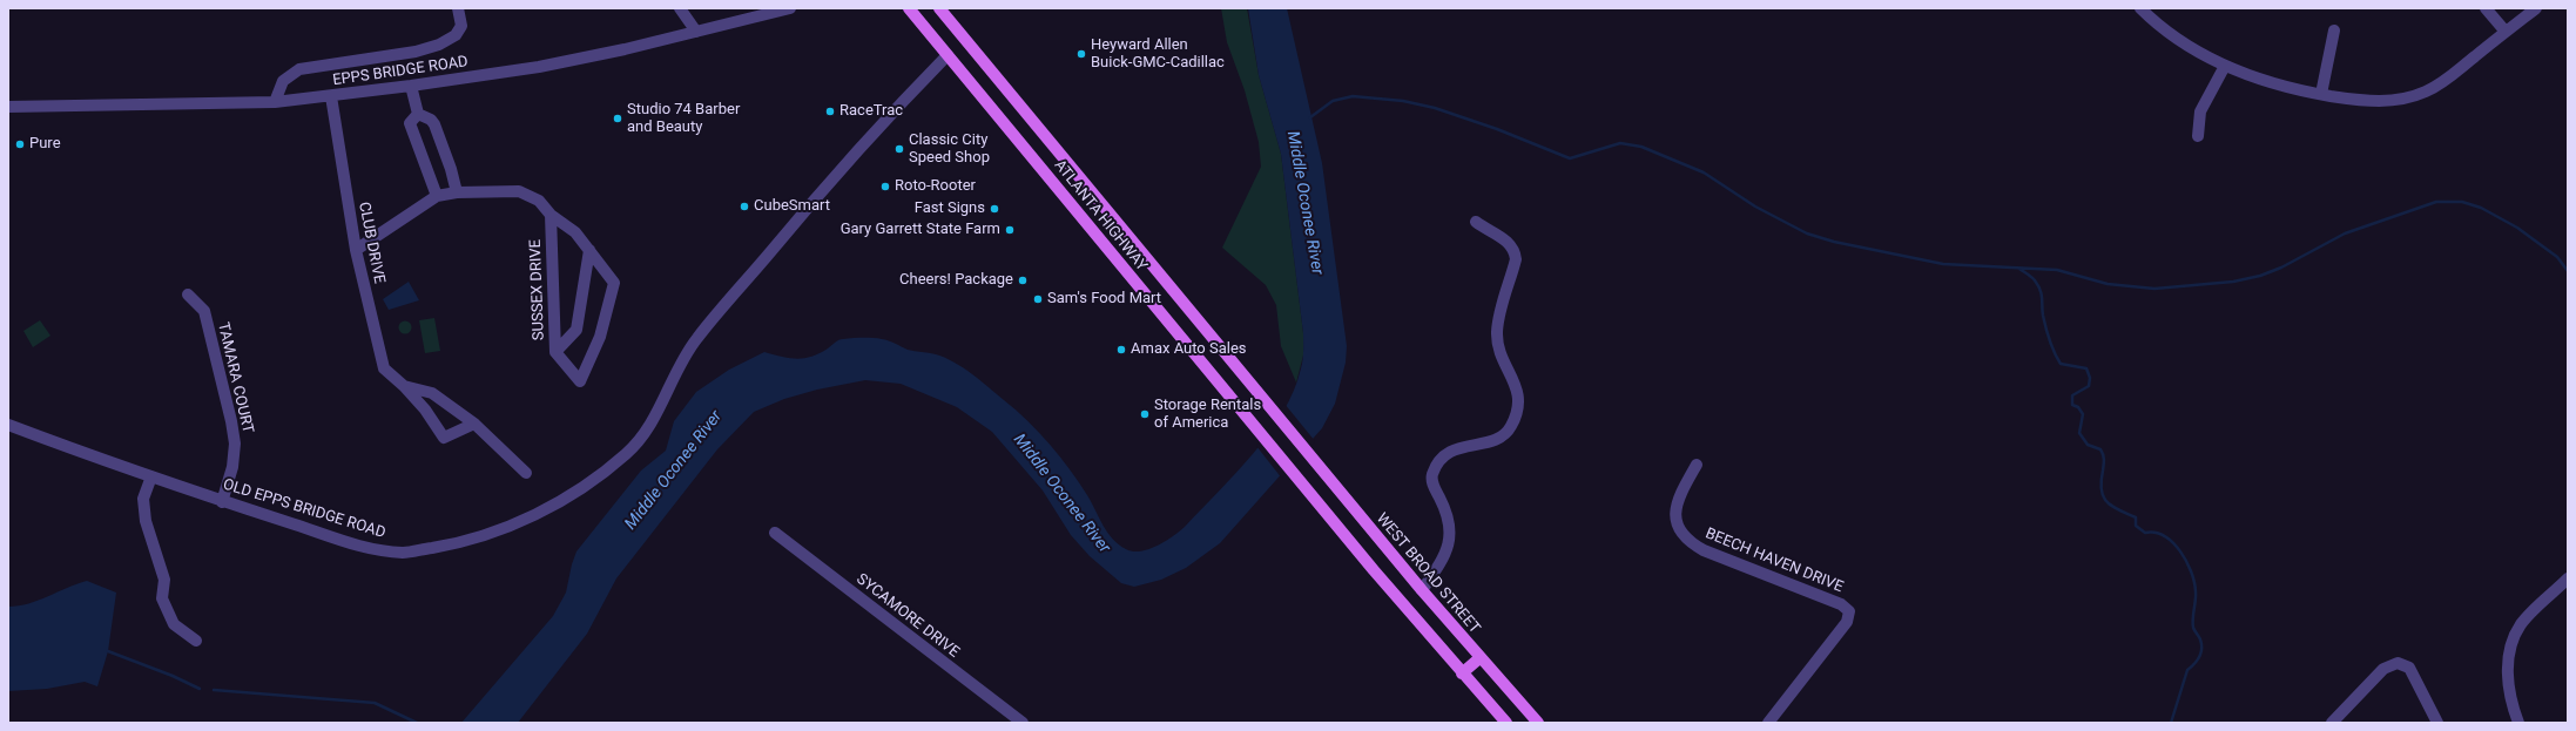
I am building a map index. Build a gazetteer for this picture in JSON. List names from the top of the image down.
{
  "streets": {
    "main road": ["ATLANTA HIGHWAY", "WEST BROAD STREET"],
    "street": [
      "EPPS BRIDGE ROAD",
      "CLUB DRIVE",
      "SUSSEX DRIVE",
      "TAMARA COURT",
      "OLD EPPS BRIDGE ROAD",
      "BEECH HAVEN DRIVE",
      "SYCAMORE DRIVE"
    ]
  },
  "crossings": [
    ["EPPS BRIDGE ROAD", "CLUB DRIVE"],
    ["ATLANTA HIGHWAY", "OLD EPPS BRIDGE ROAD"],
    ["ATLANTA HIGHWAY", "WEST BROAD STREET"],
    ["TAMARA COURT", "OLD EPPS BRIDGE ROAD"]
  ],
  "water": ["Middle Oconee River"],
  "places": [
    "Heyward Allen Buick-GMC-Cadillac",
    "RaceTrac",
    "Studio 74 Barber and Beauty",
    "Pure",
    "Classic City Speed Shop",
    "Roto-Rooter",
    "CubeSmart",
    "Fast Signs",
    "Gary Garrett State Farm",
    "Cheers! Package",
    "Sam's Food Mart",
    "Amax Auto Sales",
    "Storage Rentals of America"
  ]
}
